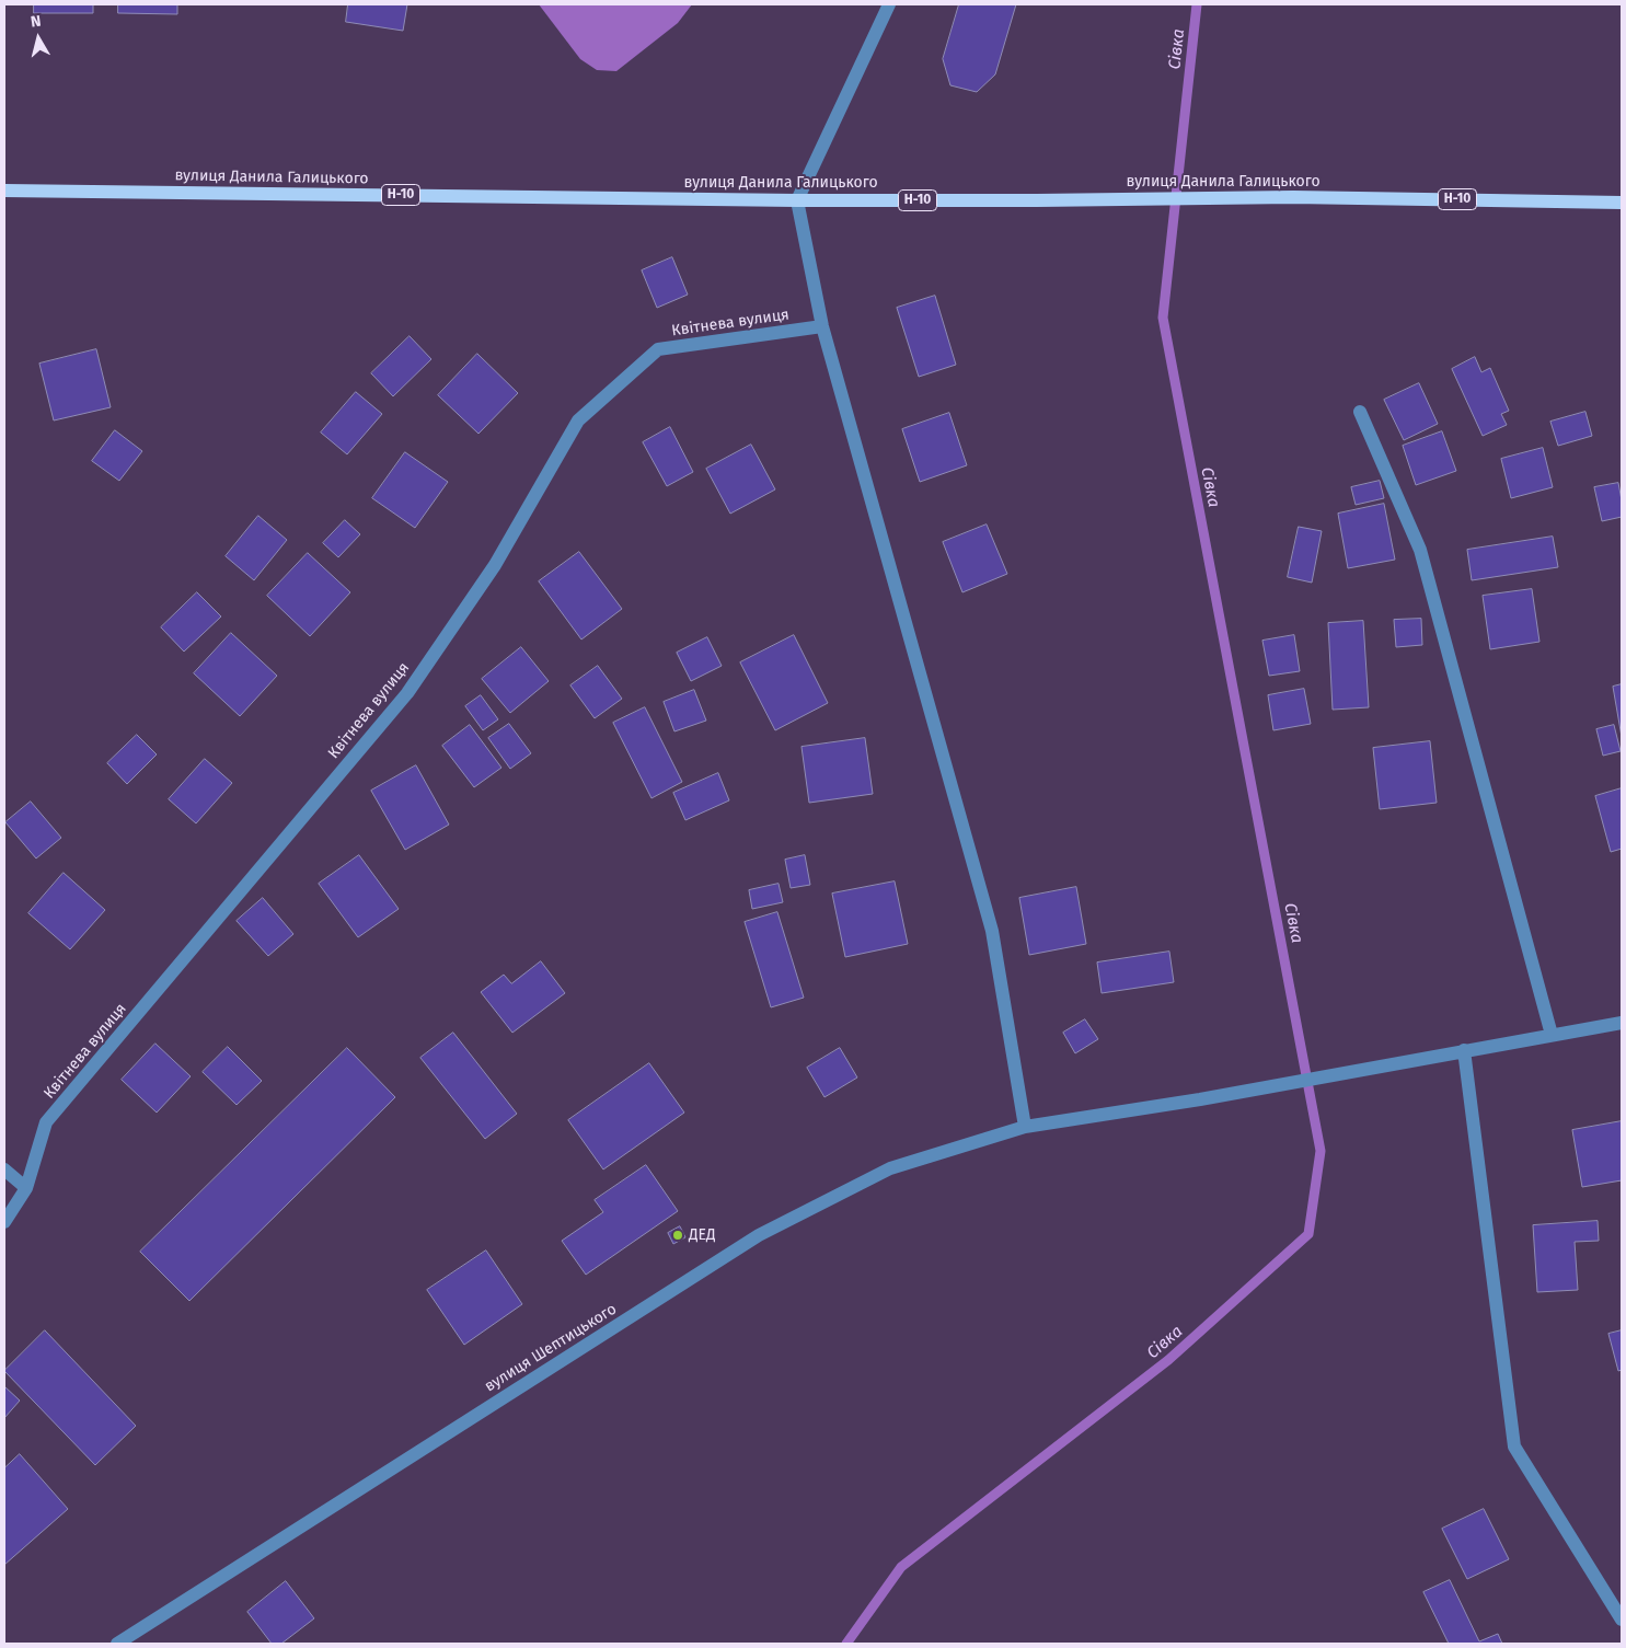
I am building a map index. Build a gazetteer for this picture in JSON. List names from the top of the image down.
{
  "streets": {
    "main road": ["вулиця Данила Галицького", "Н-10"],
    "street": ["Квітнева вулиця", "вулиця Шептицького"]
  },
  "water": ["Сівка"],
  "places": ["ДЕД"],
  "north": "top"
}
